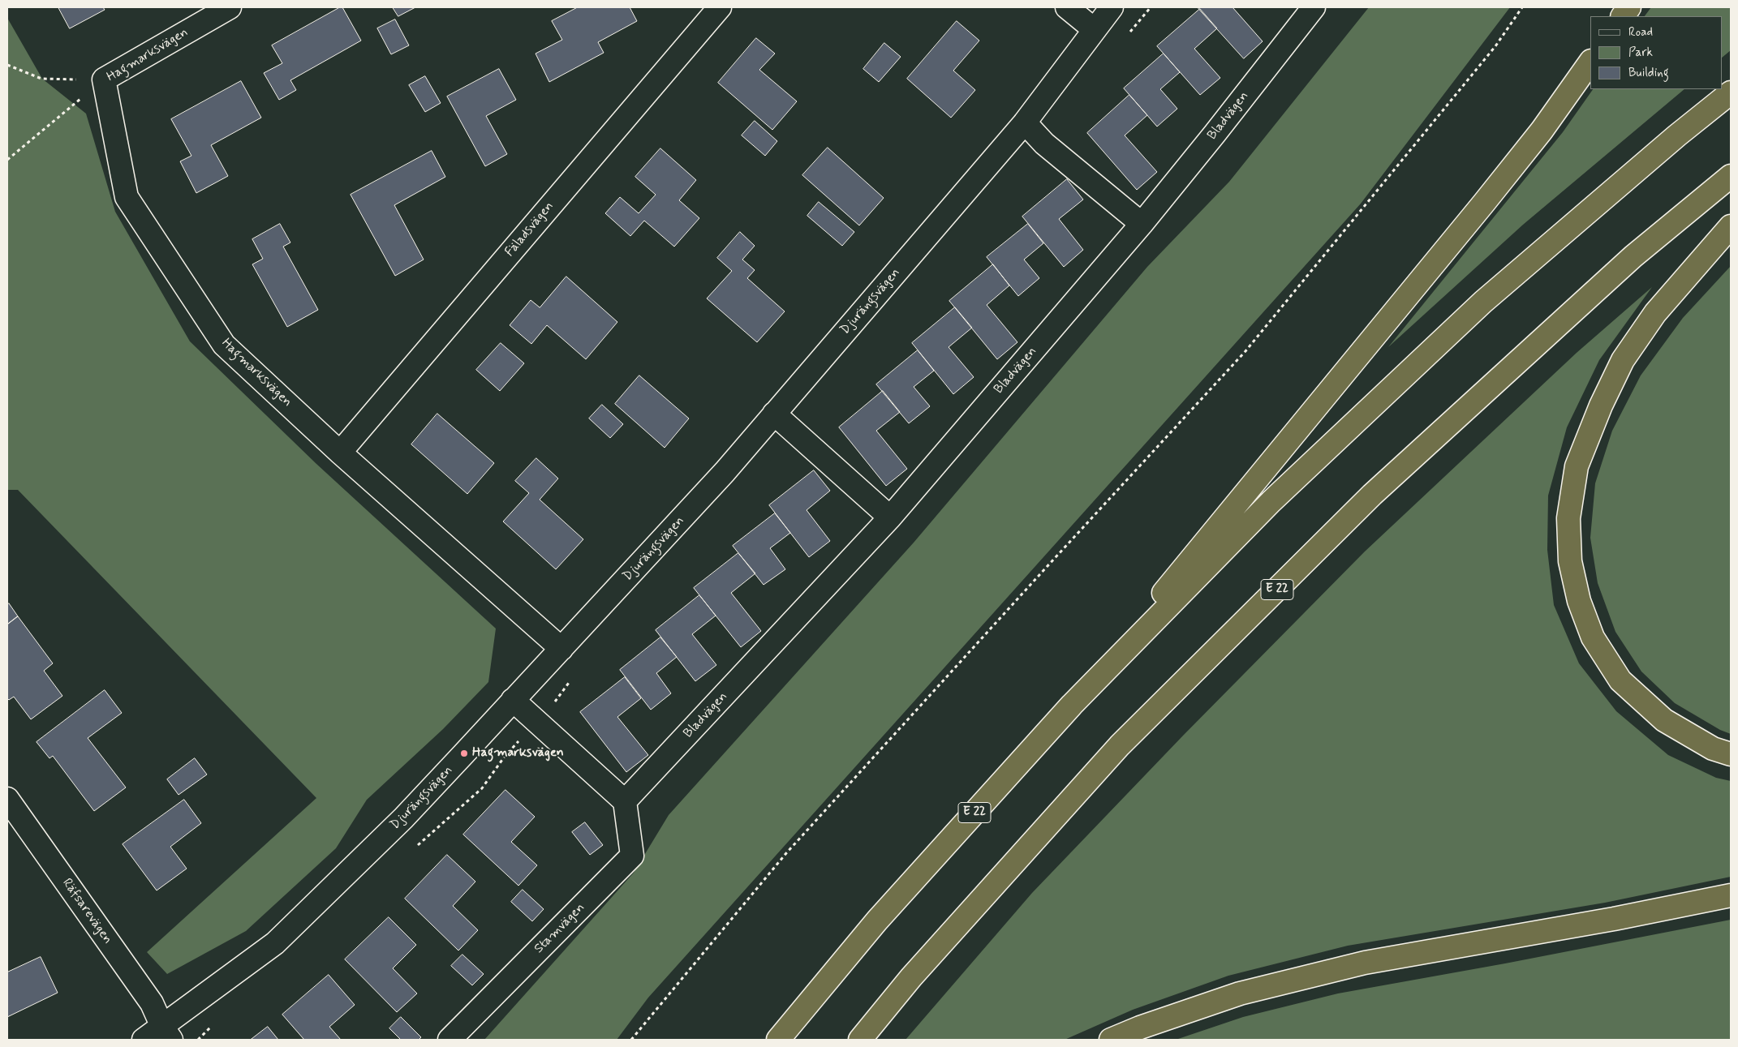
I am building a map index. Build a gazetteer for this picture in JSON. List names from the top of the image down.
{
  "streets": {
    "highway": ["E 22"],
    "street": [
      "Hagmarksvägen",
      "Bladvägen",
      "Fäladsvägen",
      "Djurängsvägen",
      "Räfsarevägen",
      "Stamvägen"
    ]
  },
  "crossings": [
    ["Hagmarksvägen", "Fäladsvägen"],
    ["Hagmarksvägen", "Djurängsvägen"],
    ["Bladvägen", "Stamvägen"],
    ["Djurängsvägen", "Räfsarevägen"]
  ],
  "places": ["Hagmarksvägen"],
  "legend": ["Road", "Park", "Building"]
}
